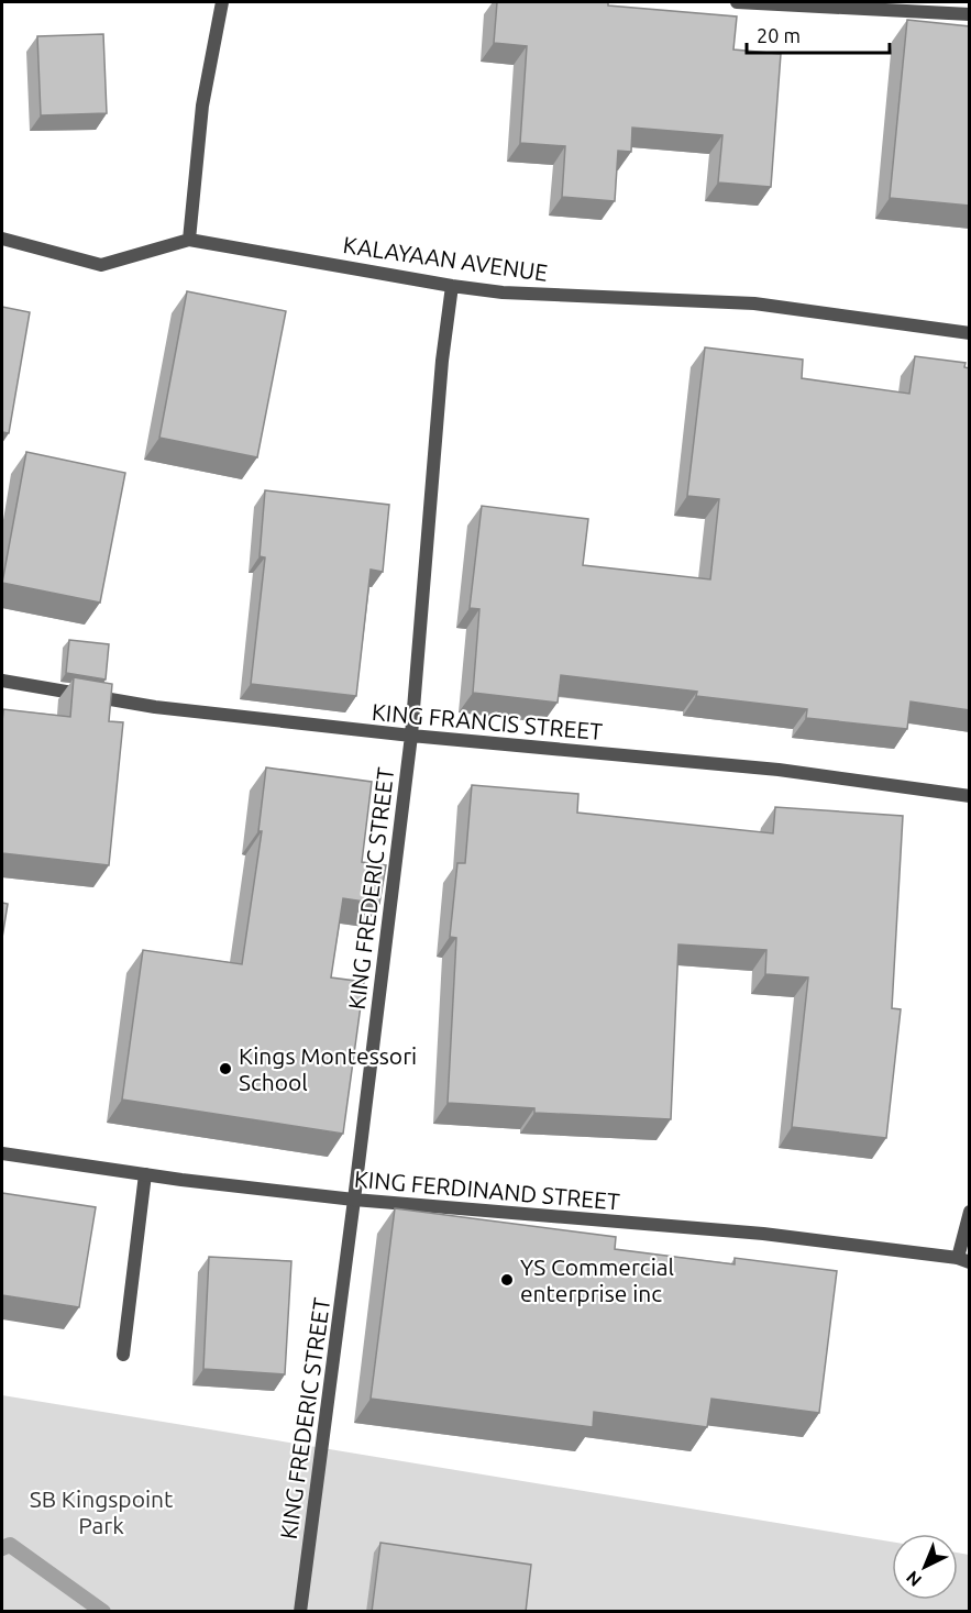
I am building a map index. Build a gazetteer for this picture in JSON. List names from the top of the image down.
{
  "streets": {
    "street": [
      "KALAYAAN AVENUE",
      "KING FRANCIS STREET",
      "KING FREDERIC STREET",
      "KING FERDINAND STREET"
    ]
  },
  "crossings": [
    ["KALAYAAN AVENUE", "KING FREDERIC STREET"],
    ["KING FRANCIS STREET", "KING FREDERIC STREET"],
    ["KING FREDERIC STREET", "KING FERDINAND STREET"]
  ],
  "parks": ["SB Kingspoint Park"],
  "places": ["Kings Montessori School", "YS Commercial enterprise inc"],
  "scale_bar": "20 m",
  "north": "bottom left"
}
